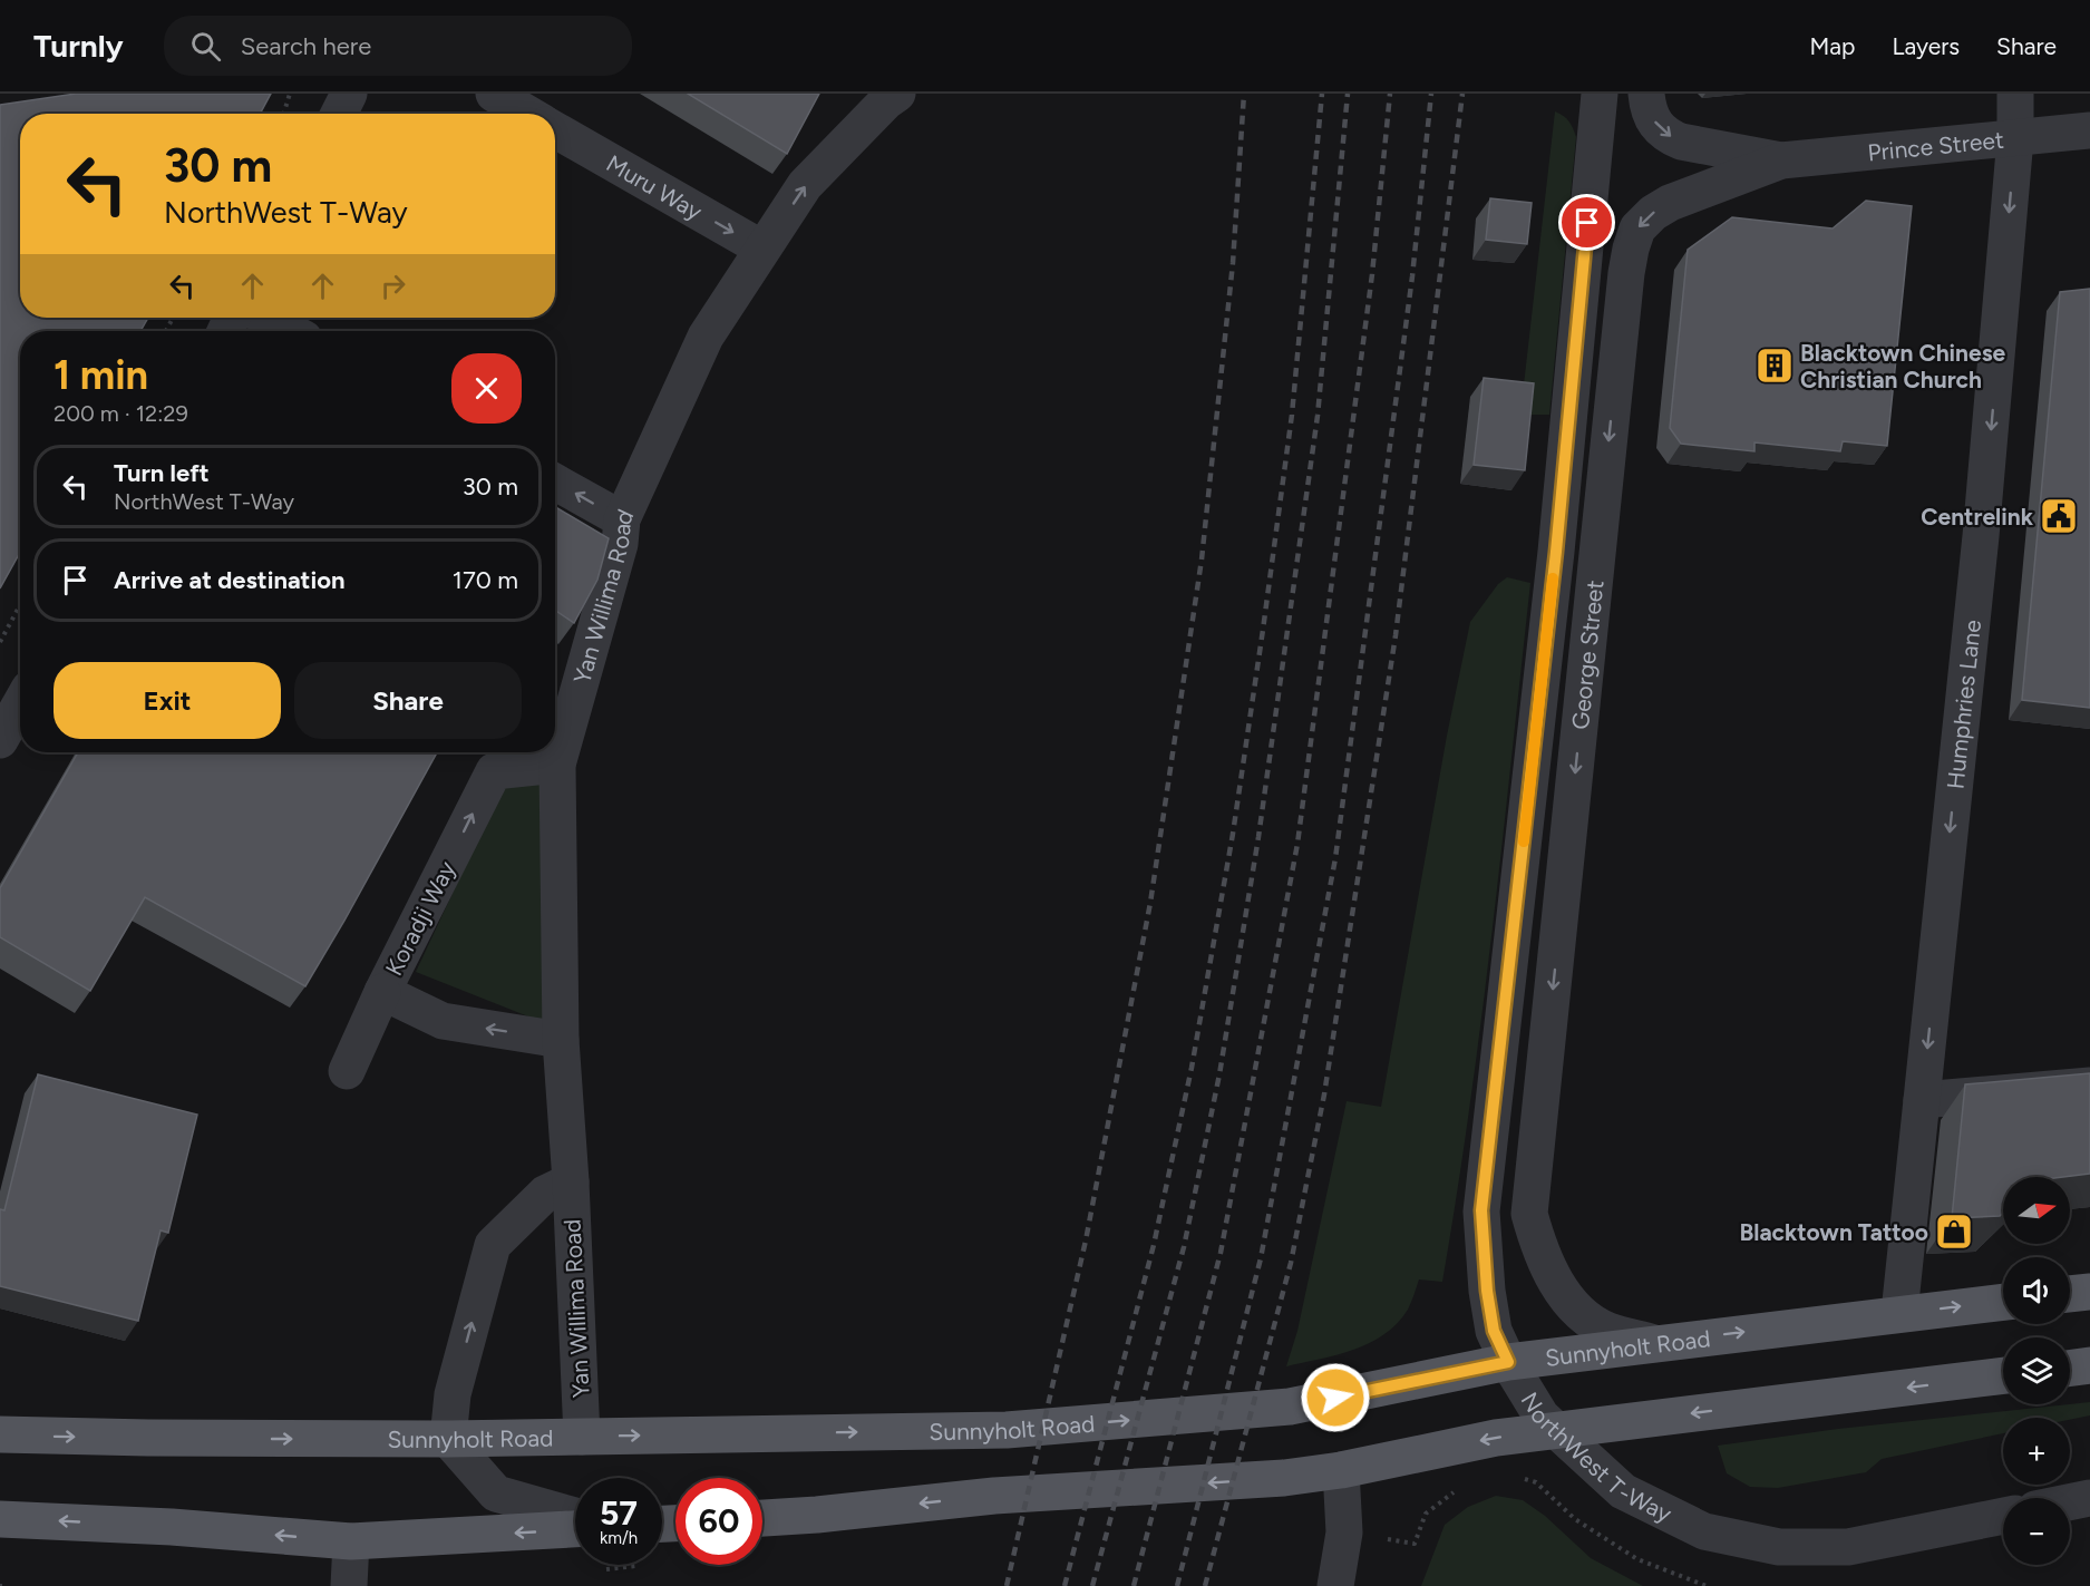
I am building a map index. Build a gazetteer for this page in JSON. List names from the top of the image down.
{
  "streets": {
    "main road": ["Sunnyholt Road"],
    "street": [
      "Prince Street",
      "Muru Way",
      "Yan Willima Road",
      "George Street",
      "Humphries Lane",
      "Koradji Way",
      "NorthWest T-Way"
    ]
  },
  "crossings": [
    ["Prince Street", "George Street"],
    ["Prince Street", "Humphries Lane"],
    ["Muru Way", "Yan Willima Road"],
    ["Yan Willima Road", "Koradji Way"],
    ["Yan Willima Road", "Sunnyholt Road"],
    ["George Street", "Sunnyholt Road"],
    ["Humphries Lane", "Sunnyholt Road"],
    ["Sunnyholt Road", "NorthWest T-Way"]
  ],
  "one_way": ["Muru Way", "George Street", "Humphries Lane"],
  "places": {
    "building": ["Blacktown Chinese Christian Church"],
    "public building": ["Centrelink"],
    "shop": ["Blacktown Tattoo"]
  },
  "north": "right",
  "page": {
    "header": "Turnly",
    "search": "Search here",
    "nav": ["Map", "Layers", "Share"],
    "turn": ["30 m", "NorthWest T-Way"],
    "heading": ["1 min", "200 m · 12:29"],
    "list": [
      {
        "name": "Turn left",
        "note": "NorthWest T-Way",
        "value": "30 m"
      },
      {
        "name": "Arrive at destination",
        "value": "170 m"
      }
    ],
    "buttons": ["Exit", "Share"],
    "map_buttons": ["+", "−"],
    "speed": "57 km/h",
    "limit": "60"
  }
}
